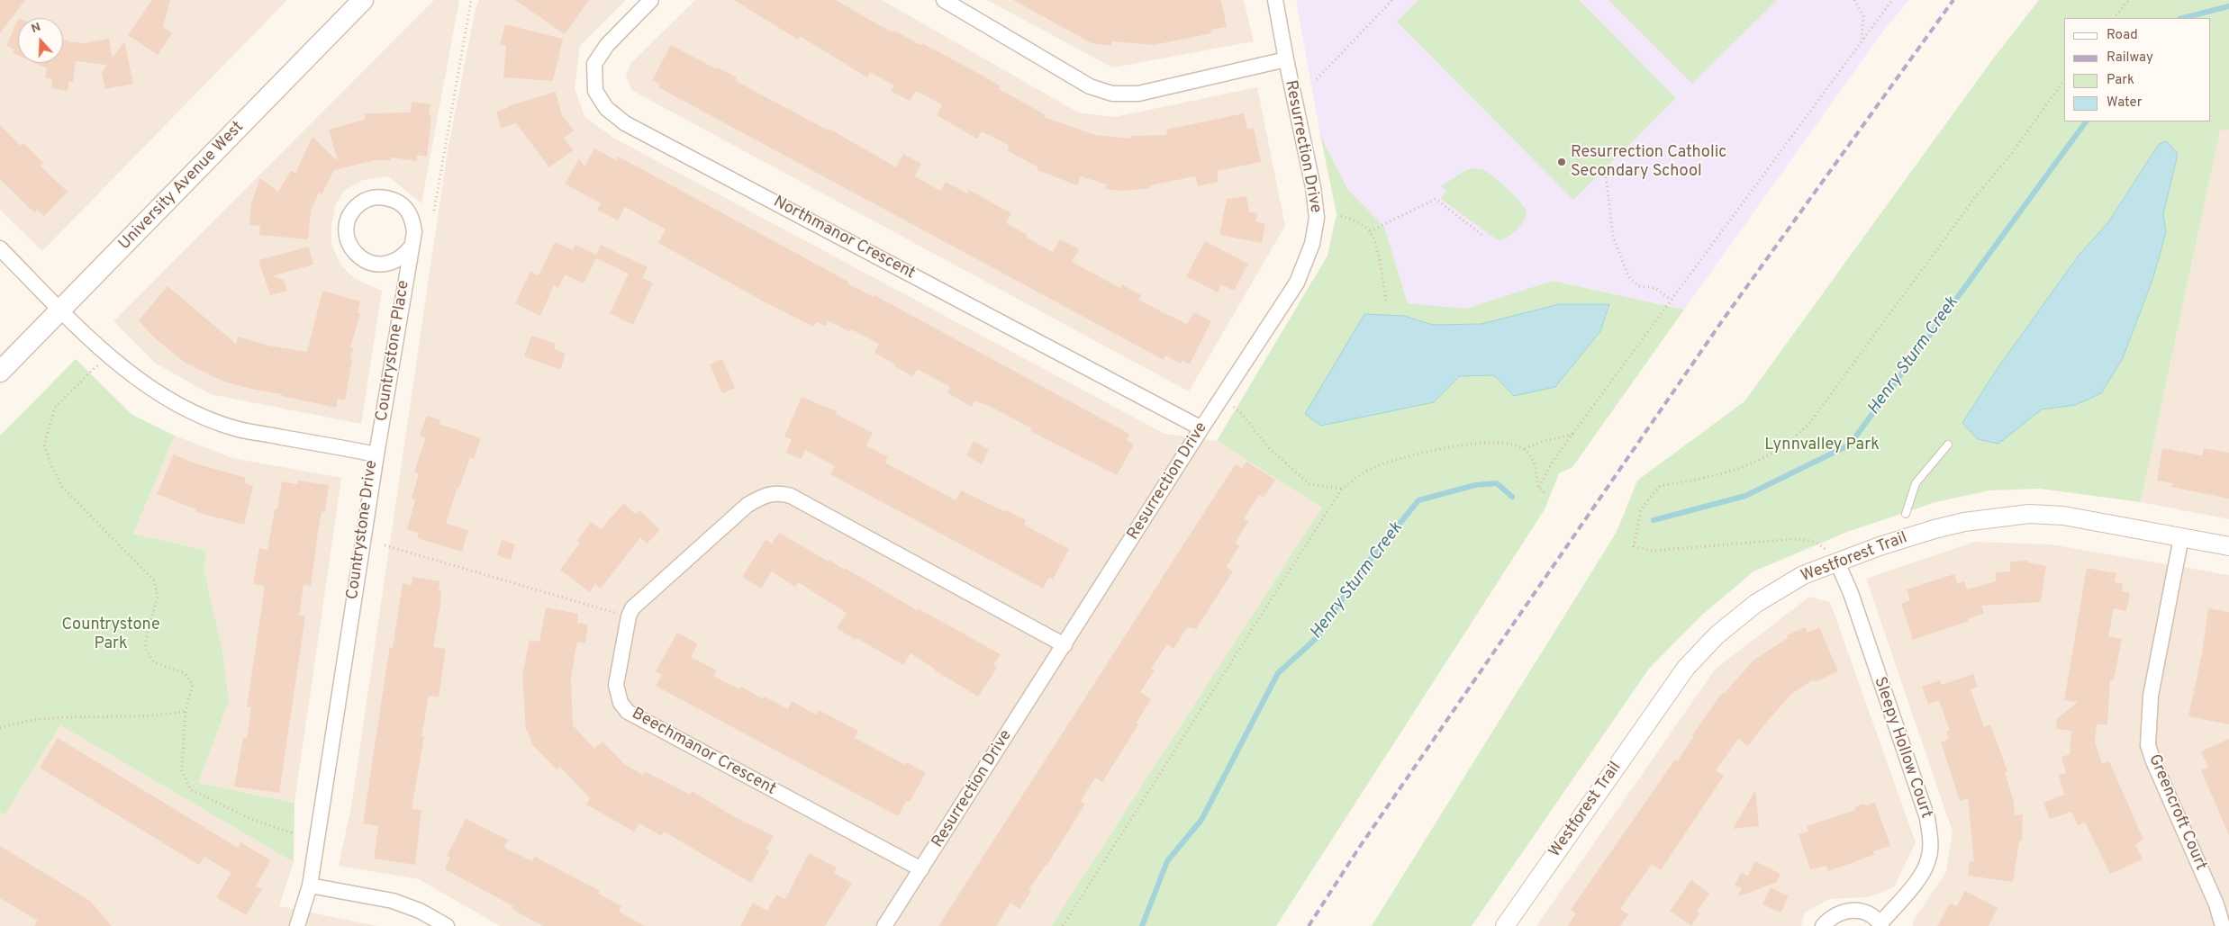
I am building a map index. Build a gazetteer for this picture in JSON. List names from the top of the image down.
{
  "streets": {
    "main road": ["University Avenue West"],
    "street": [
      "Resurrection Drive",
      "Northmanor Crescent",
      "Countrystone Place",
      "Countrystone Drive",
      "Westforest Trail",
      "Sleepy Hollow Court",
      "Beechmanor Crescent",
      "Greencroft Court"
    ]
  },
  "crossings": [
    ["Resurrection Drive", "Northmanor Crescent"],
    ["Resurrection Drive", "Beechmanor Crescent"],
    ["University Avenue West", "Countrystone Drive"],
    ["Countrystone Place", "Countrystone Drive"],
    ["Westforest Trail", "Sleepy Hollow Court"],
    ["Westforest Trail", "Greencroft Court"]
  ],
  "water": ["Henry Sturm Creek"],
  "parks": ["Lynnvalley Park", "Countrystone Park"],
  "places": ["Resurrection Catholic Secondary School"],
  "legend": [
    "Road",
    "Railway",
    "Park",
    "Water"
  ],
  "north": "top"
}
